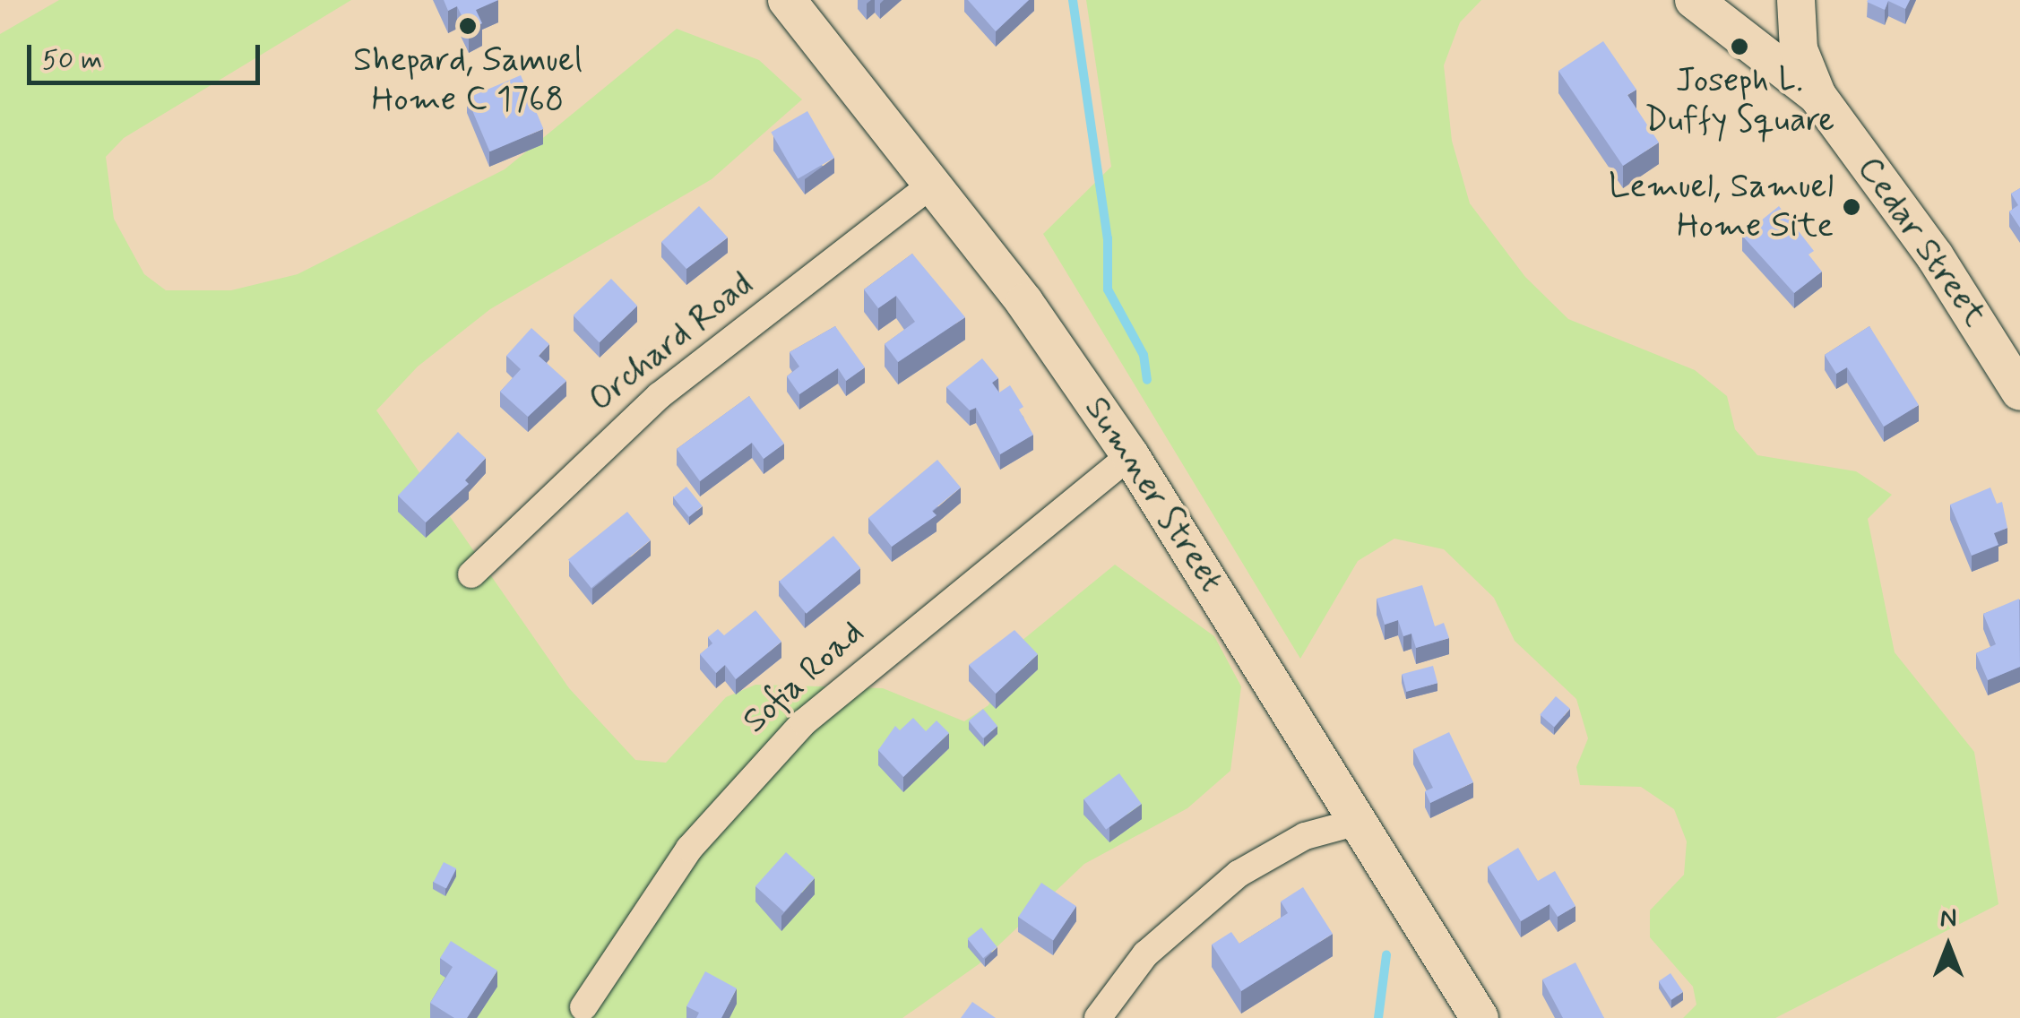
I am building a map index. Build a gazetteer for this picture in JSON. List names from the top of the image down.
{
  "streets": {
    "main road": ["Cedar Street", "Sumner Street"],
    "street": ["Orchard Road", "Sofia Road"]
  },
  "crossings": [
    ["Orchard Road", "Sumner Street"],
    ["Sumner Street", "Sofia Road"]
  ],
  "places": ["Shepard, Samuel Home C 1768", "Joseph L. Duffy Square", "Lemuel, Samuel Home Site"],
  "scale_bar": "50 m",
  "north": "top"
}
